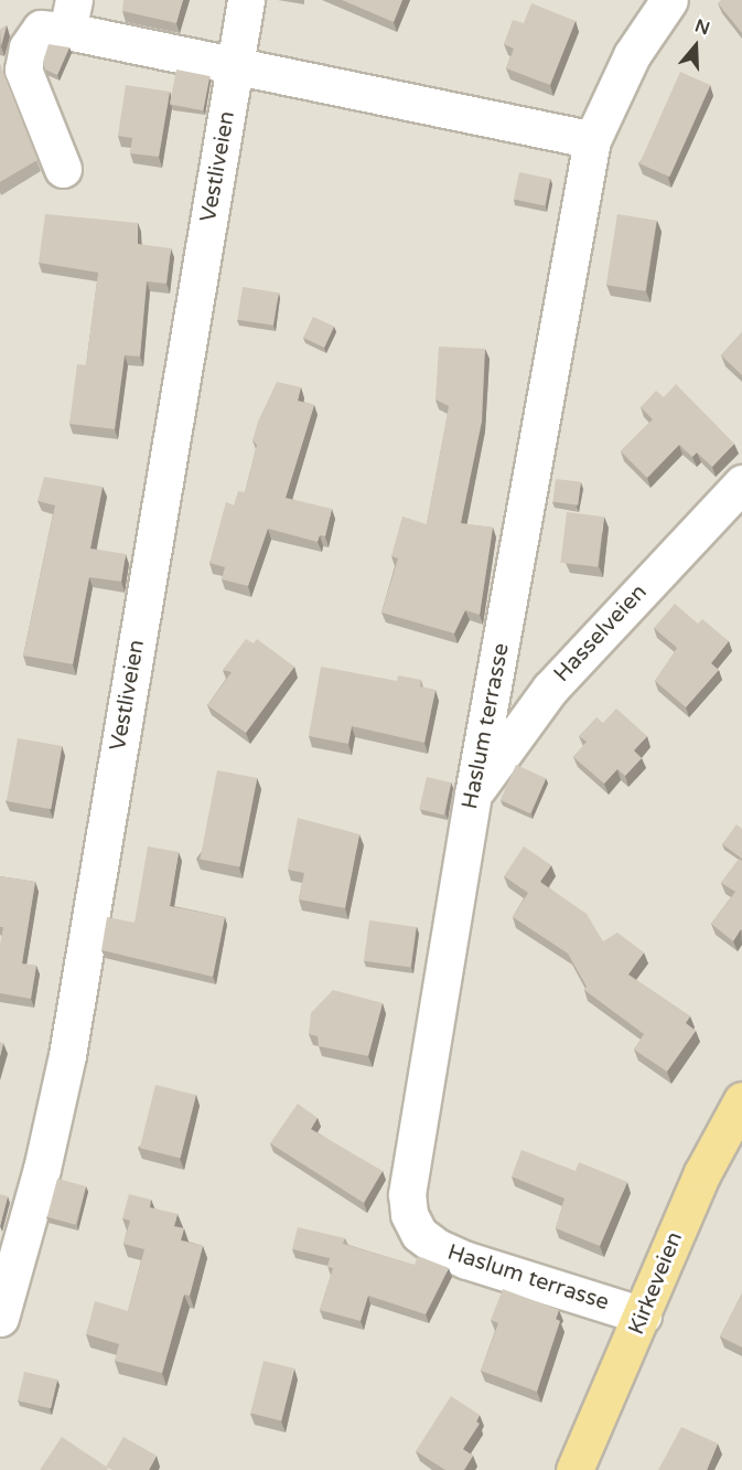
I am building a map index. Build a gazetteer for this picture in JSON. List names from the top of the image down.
{
  "streets": {
    "main road": ["Kirkeveien"],
    "street": ["Vestliveien", "Hasselveien", "Haslum terrasse"]
  },
  "crossings": [
    ["Hasselveien", "Haslum terrasse"],
    ["Haslum terrasse", "Kirkeveien"]
  ],
  "north": "top"
}
